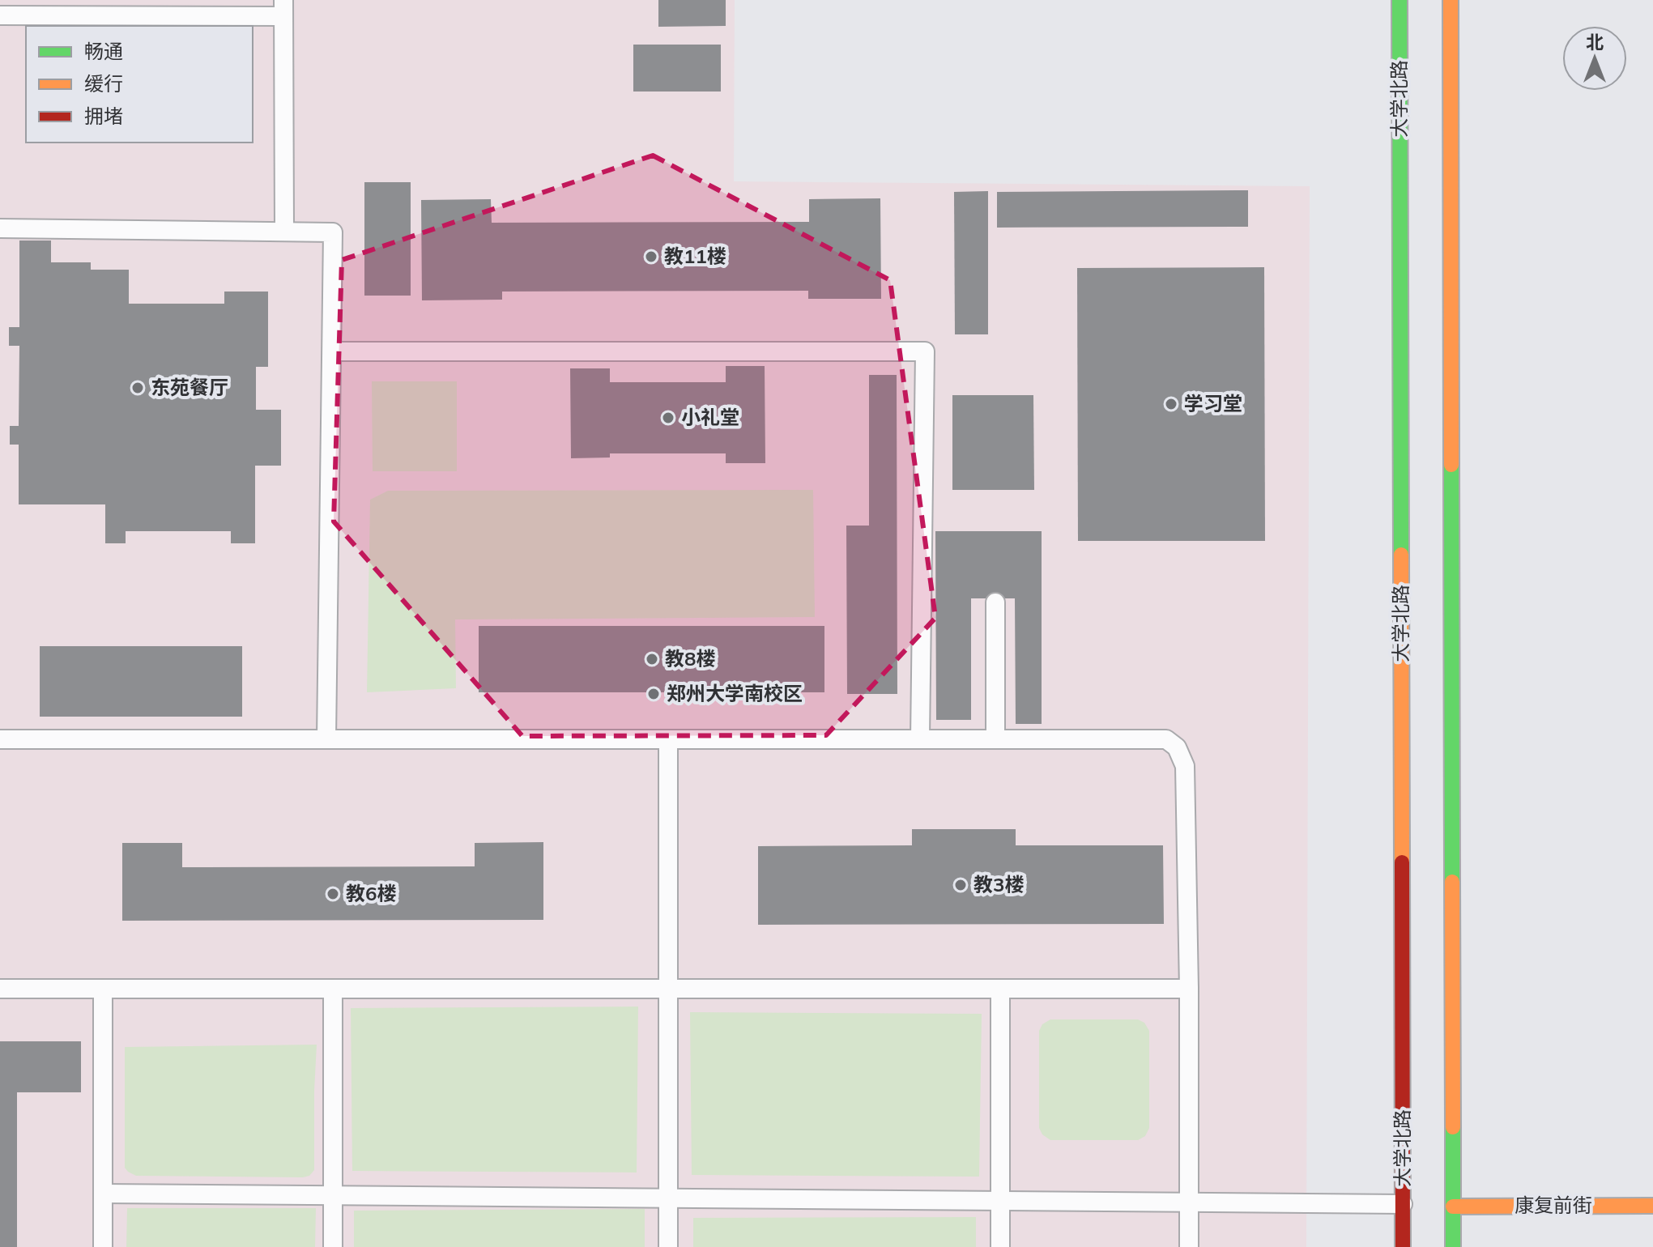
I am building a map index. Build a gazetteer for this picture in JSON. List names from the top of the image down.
{
  "streets": {
    "main road": ["大学北路", "康复前街"]
  },
  "places": [
    "教11楼",
    "东苑餐厅",
    "学习堂",
    "小礼堂",
    "教8楼",
    "郑州大学南校区",
    "教3楼",
    "教6楼"
  ],
  "legend": ["畅通", "缓行", "拥堵"],
  "north": "top"
}
